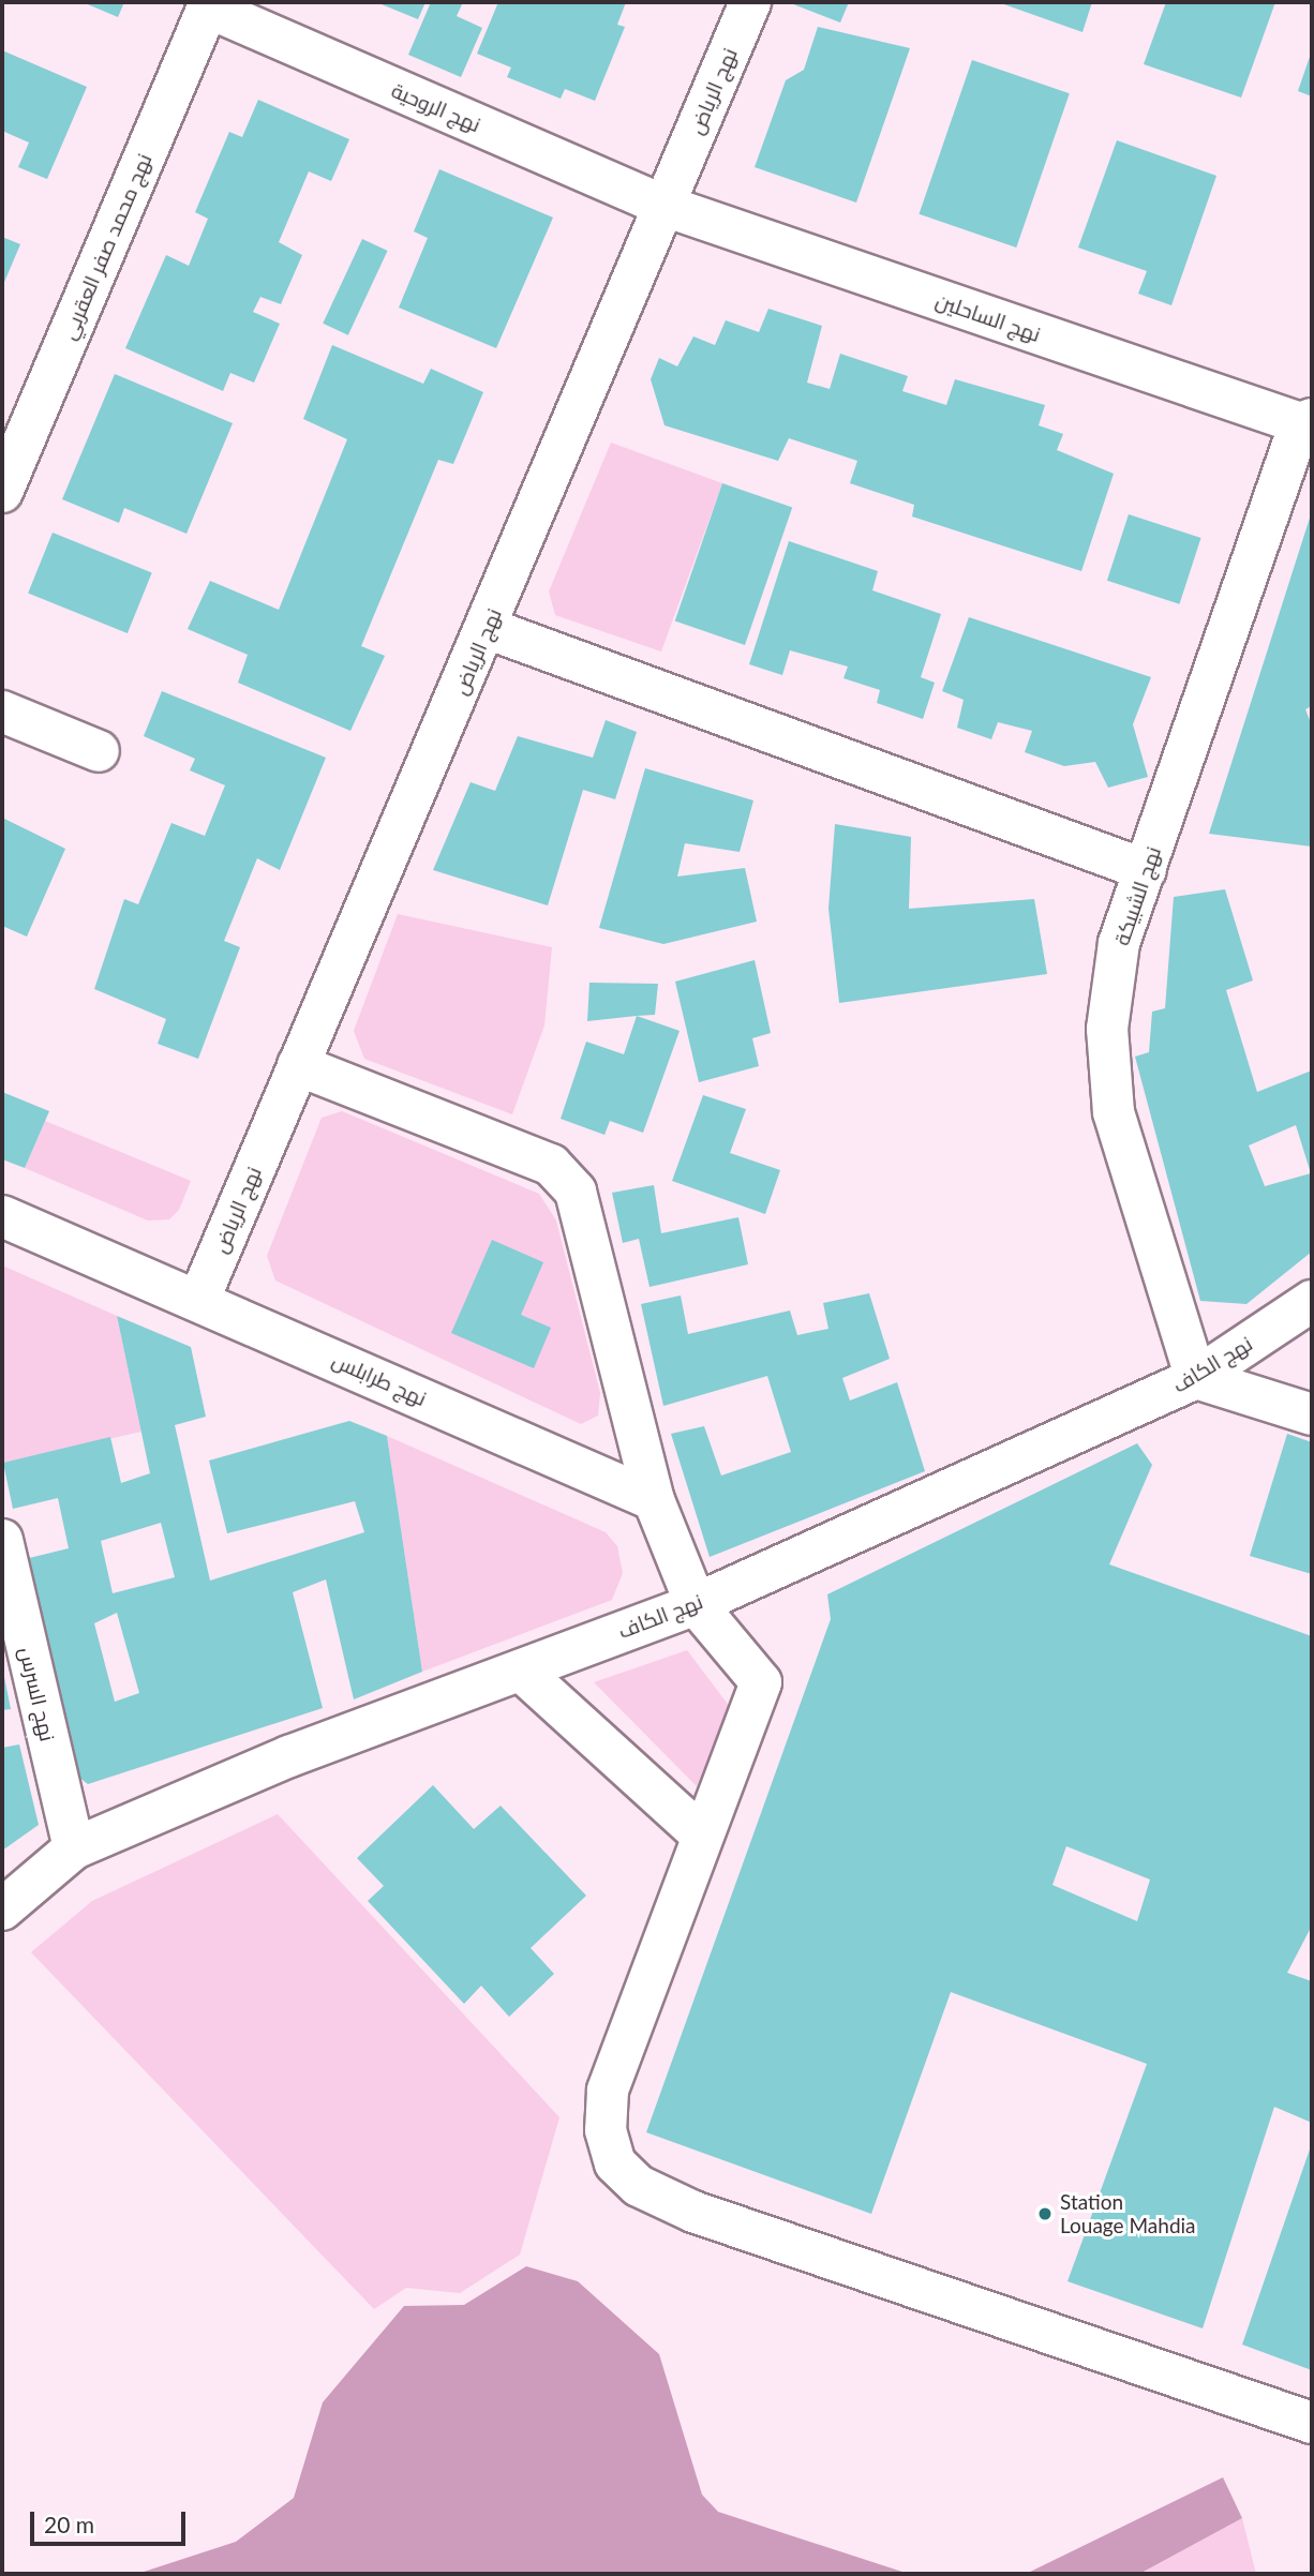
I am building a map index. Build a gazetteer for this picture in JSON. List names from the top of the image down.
{
  "streets": {
    "street": [
      "نهج الرياض",
      "نهج الروحية",
      "نهج محمد صفر العقربي",
      "نهج الساحلين",
      "نهج الشبيكة",
      "نهج الكاف",
      "نهج طرابلس",
      "نهج السرس"
    ]
  },
  "crossings": [
    ["نهج الرياض", "نهج الروحية"],
    ["نهج الرياض", "نهج الساحلين"],
    ["نهج الرياض", "نهج طرابلس"],
    ["نهج الروحية", "نهج محمد صفر العقربي"],
    ["نهج الروحية", "نهج الساحلين"],
    ["نهج الساحلين", "نهج الشبيكة"],
    ["نهج الشبيكة", "نهج الكاف"],
    ["نهج الكاف", "نهج السرس"]
  ],
  "places": ["Station Louage Mahdia"],
  "scale_bar": "20 m"
}
